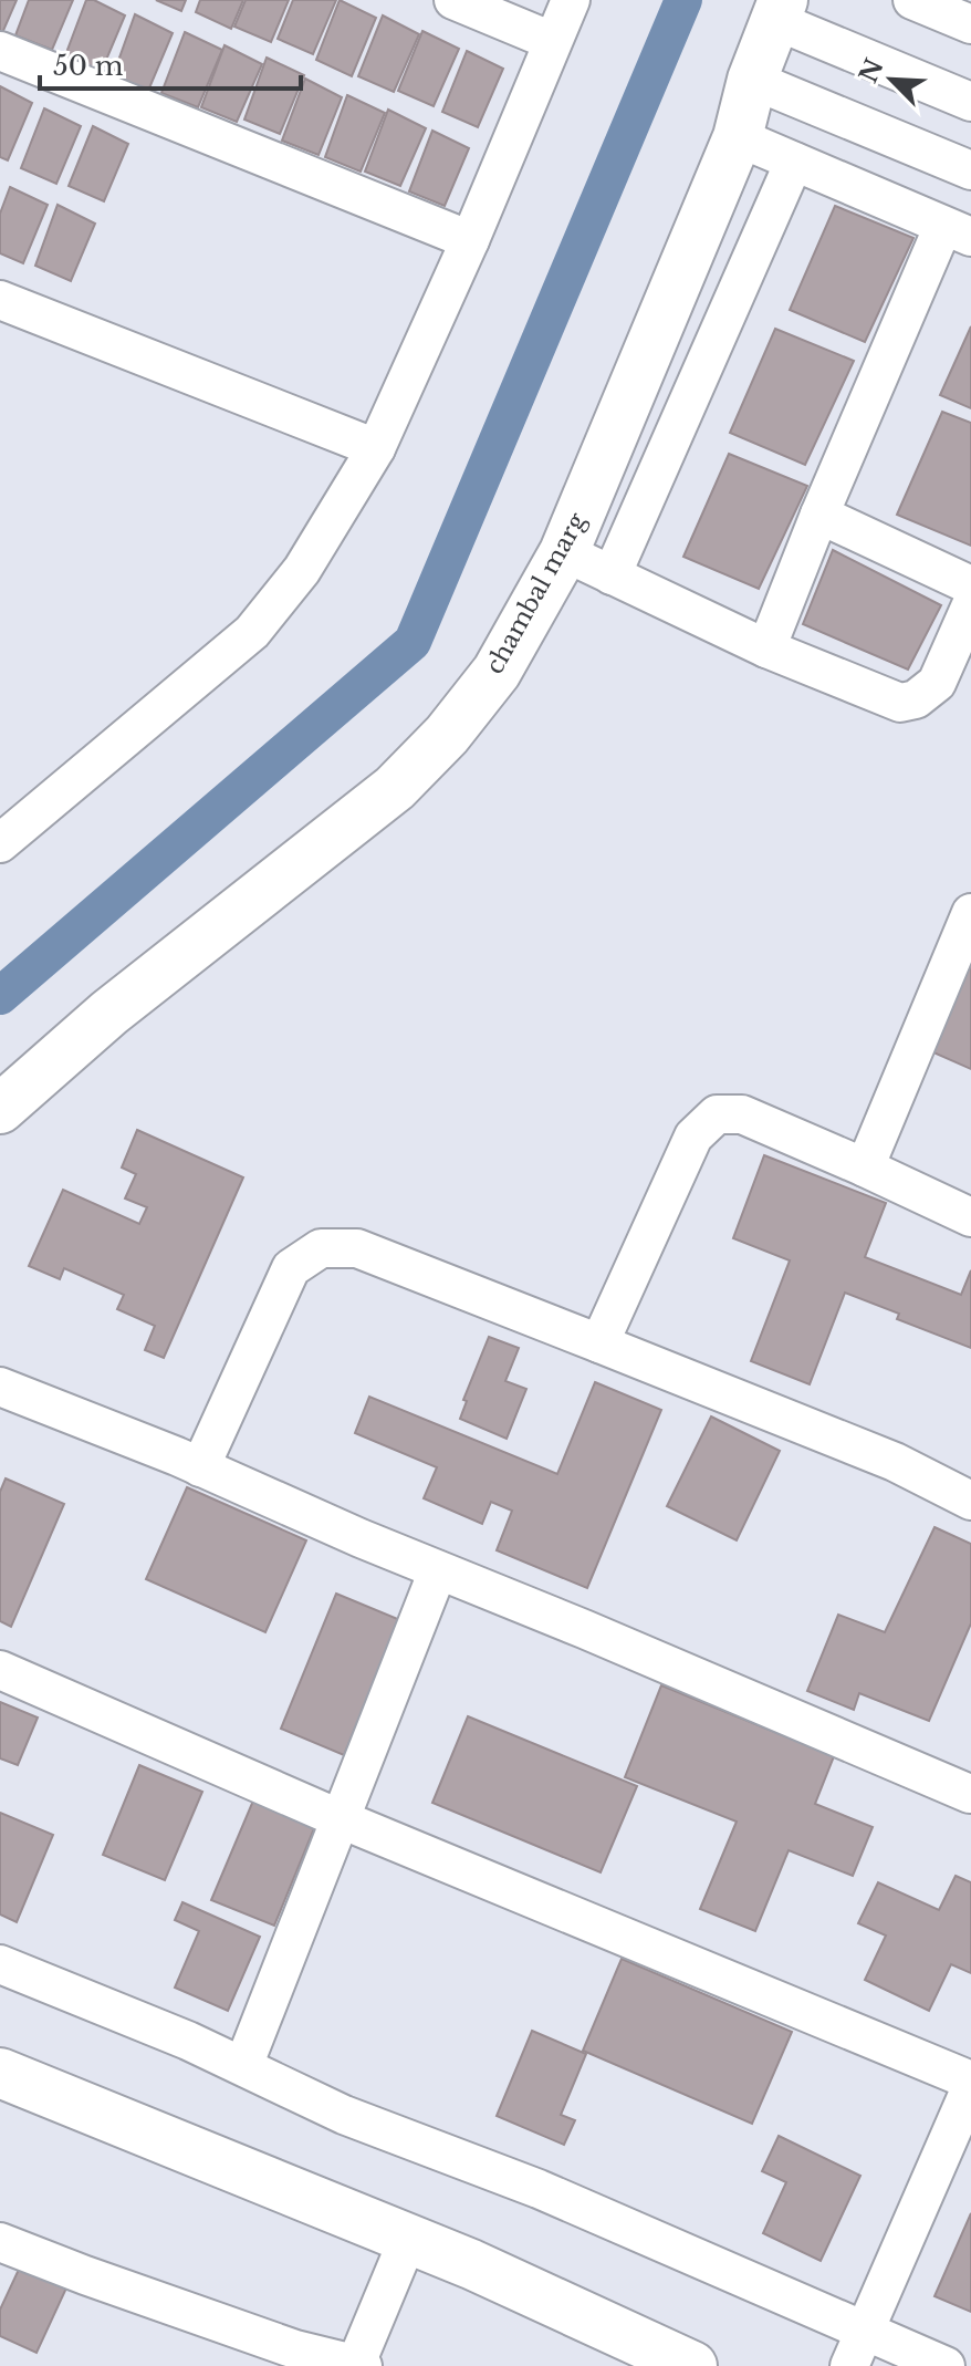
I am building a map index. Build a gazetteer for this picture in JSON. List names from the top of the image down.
{
  "streets": {
    "street": ["chambal marg"]
  },
  "scale_bar": "50 m",
  "north": "top left"
}
